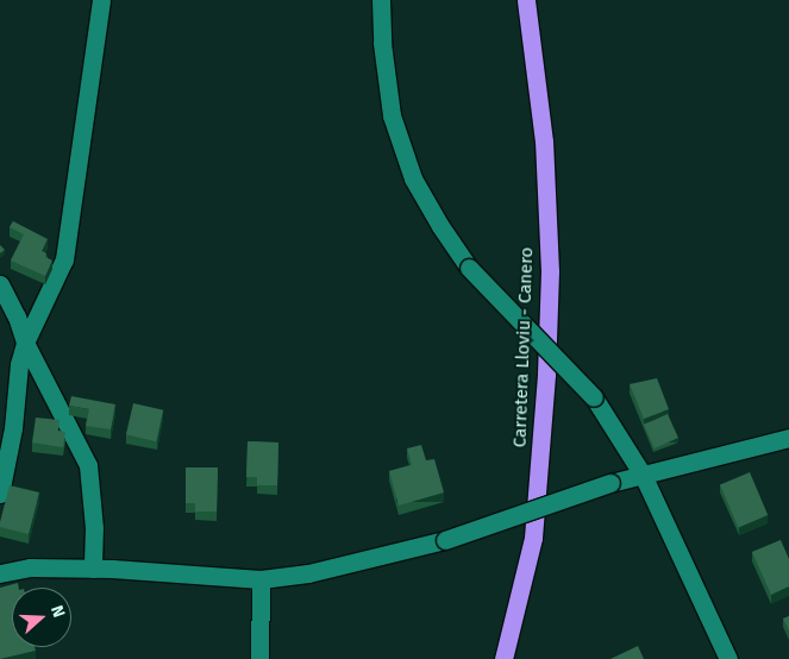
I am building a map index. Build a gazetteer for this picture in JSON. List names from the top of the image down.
{
  "streets": {
    "highway": ["Carretera Lloviu - Canero"]
  },
  "north": "right"
}
